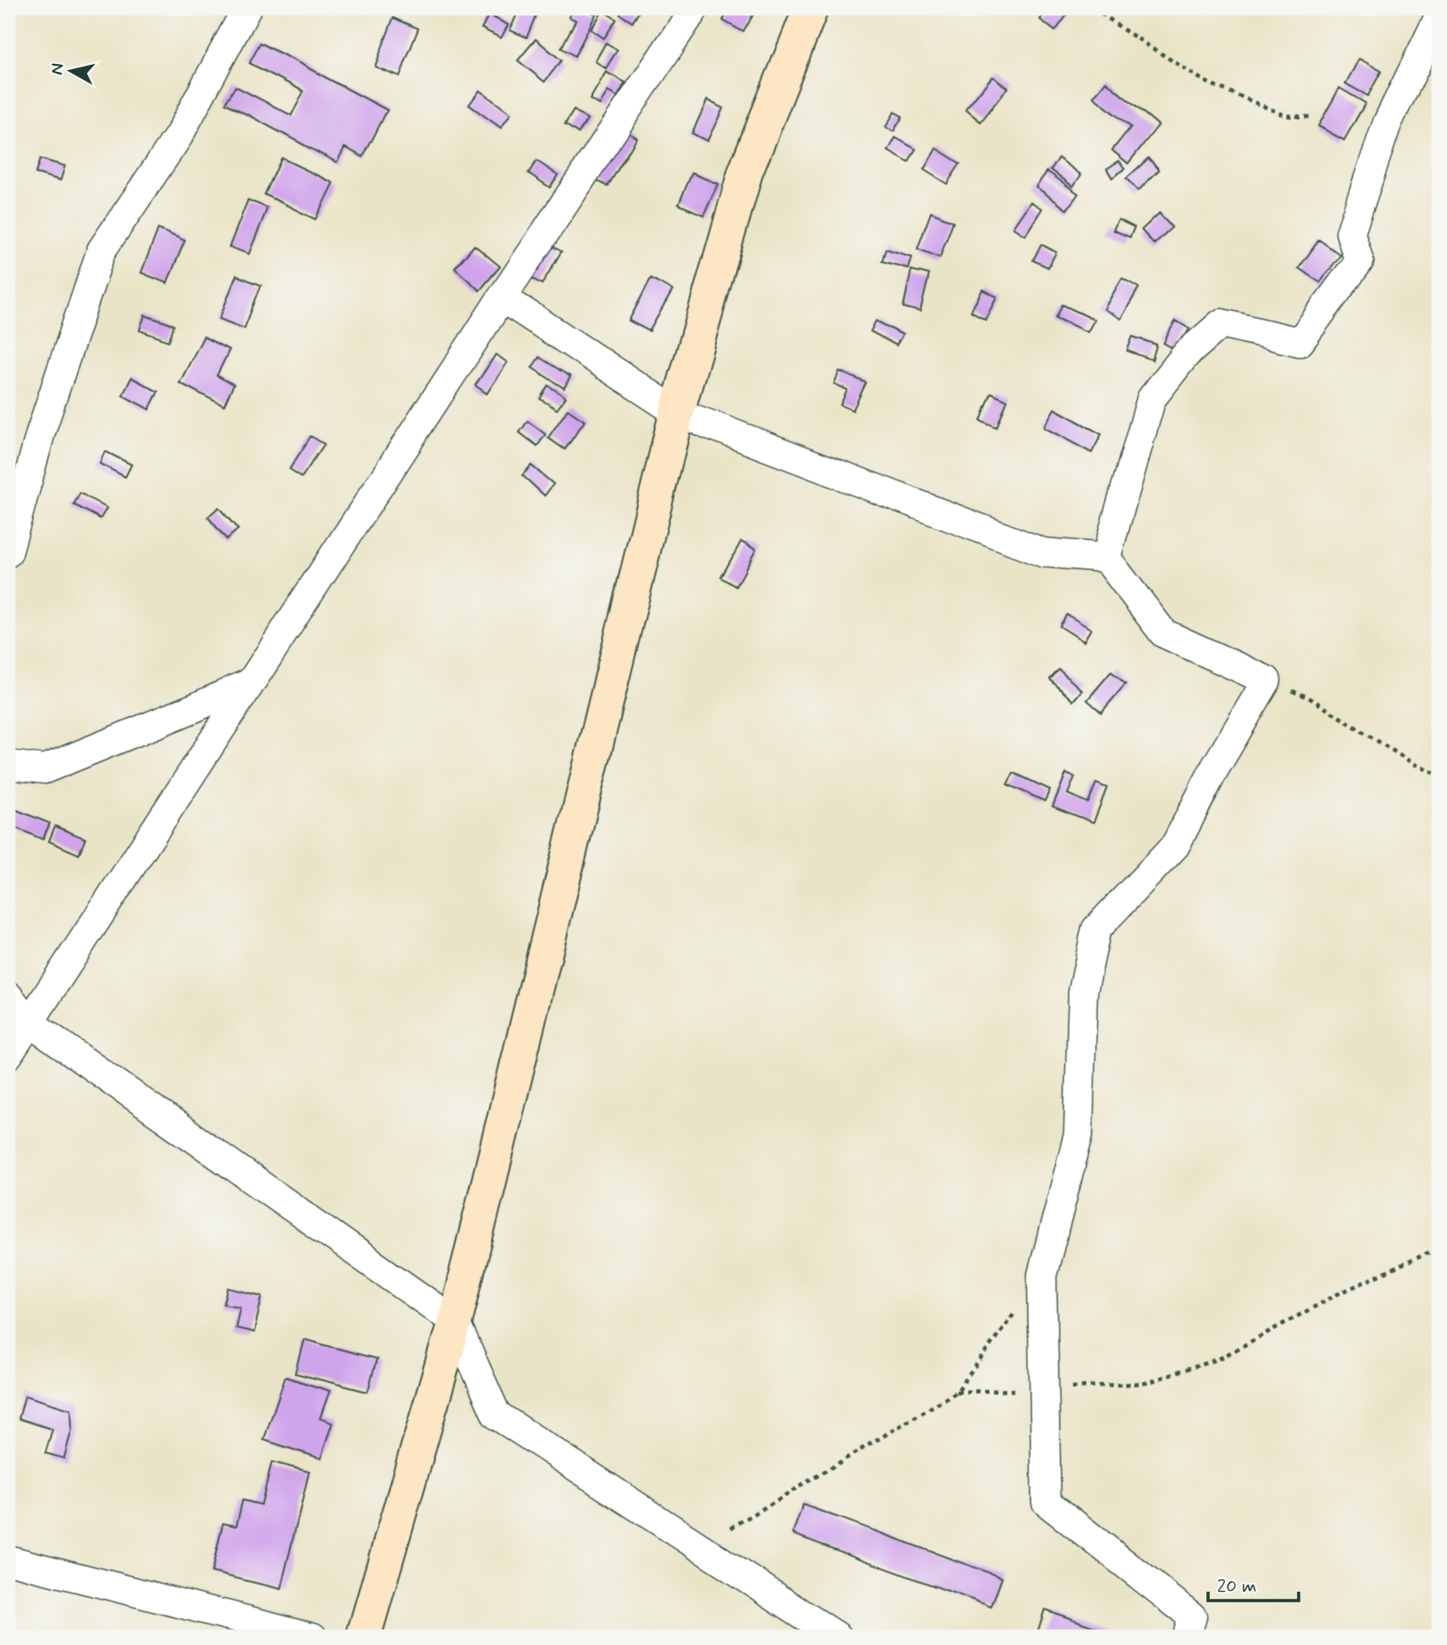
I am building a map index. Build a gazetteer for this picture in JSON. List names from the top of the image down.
{
  "scale_bar": "20 m",
  "north": "left"
}
